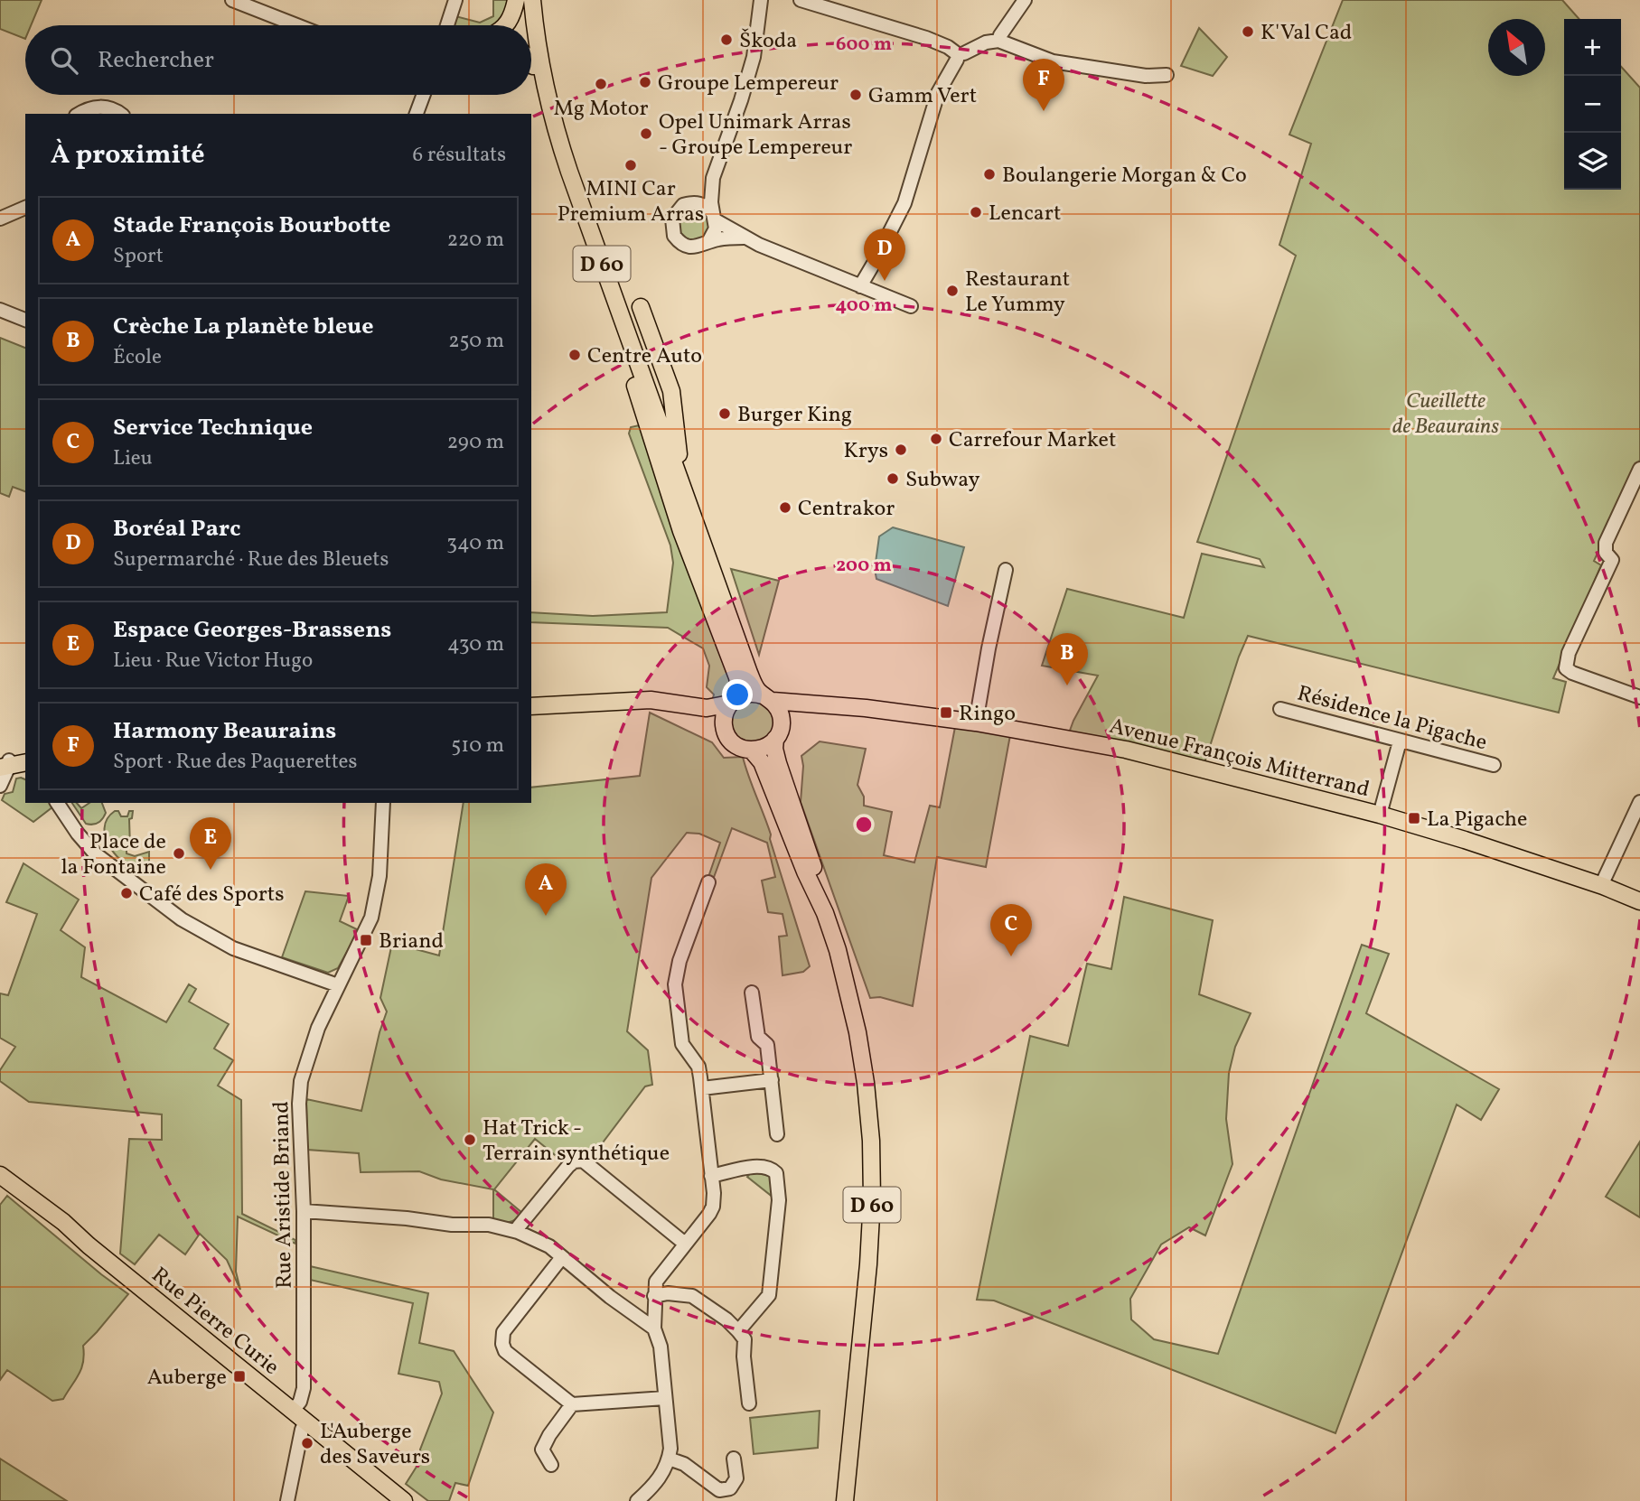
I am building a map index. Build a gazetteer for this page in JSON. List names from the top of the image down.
{
  "streets": {
    "main road": ["D 60", "Avenue François Mitterrand", "Rue Pierre Curie"],
    "street": ["Résidence la Pigache", "Rue Aristide Briand"]
  },
  "crossings": [
    ["D 60", "Avenue François Mitterrand"],
    ["Rue Aristide Briand", "Rue Pierre Curie"]
  ],
  "parks": ["Cueillette de Beaurains"],
  "places": {
    "other": [
      "K'Val Cad",
      "Škoda",
      "Groupe Lempereur",
      "Mg Motor",
      "Gamm Vert",
      "Opel Unimark Arras - Groupe Lempereur",
      "MINI Car Premium Arras",
      "Boulangerie Morgan & Co",
      "Lencart",
      "Restaurant Le Yummy",
      "Centre Auto",
      "Burger King",
      "Carrefour Market",
      "Krys",
      "Subway",
      "Centrakor",
      "Place de la Fontaine",
      "Café des Sports",
      "Hat Trick - Terrain synthétique",
      "L'Auberge des Saveurs"
    ],
    "transit": [
      "Ringo",
      "La Pigache",
      "Briand",
      "Auberge"
    ]
  },
  "north": "top left",
  "page": {
    "map_buttons": ["+", "−"],
    "search": "Rechercher",
    "pins": [
      "F",
      "D",
      "B",
      "E",
      "A",
      "C"
    ],
    "heading": ["À proximité", "6 résultats"],
    "list": [
      {
        "mark": "A",
        "name": "Stade François Bourbotte",
        "note": "Sport",
        "value": "220 m"
      },
      {
        "mark": "B",
        "name": "Crèche La planète bleue",
        "note": "École",
        "value": "250 m"
      },
      {
        "mark": "C",
        "name": "Service Technique",
        "note": "Lieu",
        "value": "290 m"
      },
      {
        "mark": "D",
        "name": "Boréal Parc",
        "note": "Supermarché · Rue des Bleuets",
        "value": "340 m"
      },
      {
        "mark": "E",
        "name": "Espace Georges-Brassens",
        "note": "Lieu · Rue Victor Hugo",
        "value": "430 m"
      },
      {
        "mark": "F",
        "name": "Harmony Beaurains",
        "note": "Sport · Rue des Paquerettes",
        "value": "510 m"
      }
    ]
  },
  "rings": ["600 m", "400 m", "200 m"]
}
